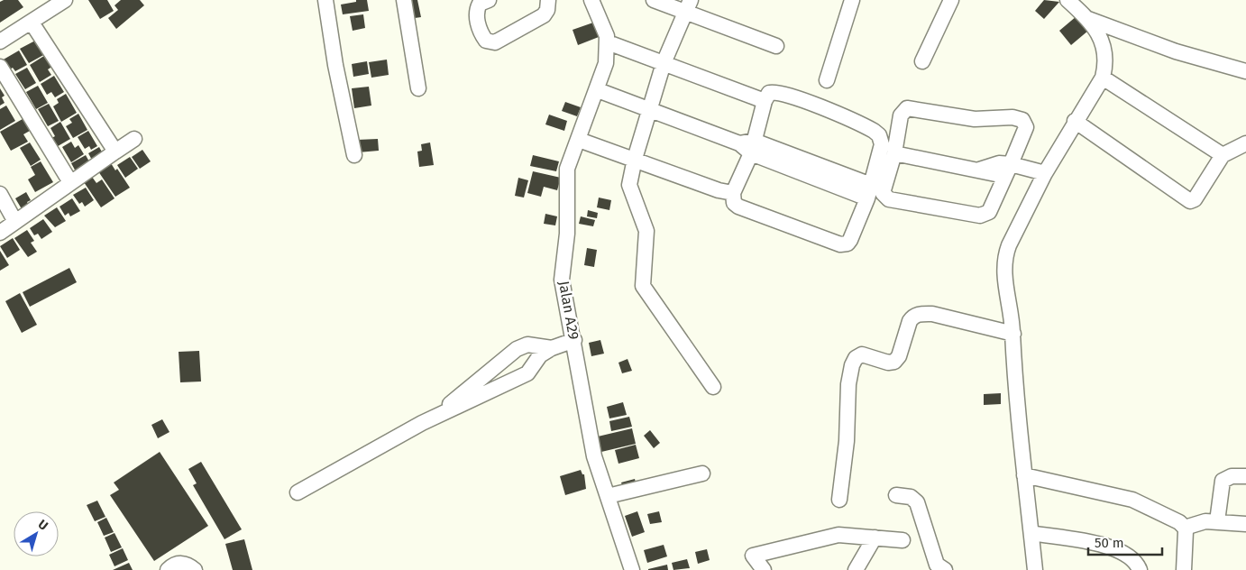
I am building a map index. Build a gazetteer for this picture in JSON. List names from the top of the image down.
{
  "streets": {
    "street": ["Jalan A29"]
  },
  "scale_bar": "50 m",
  "north": "top right"
}
